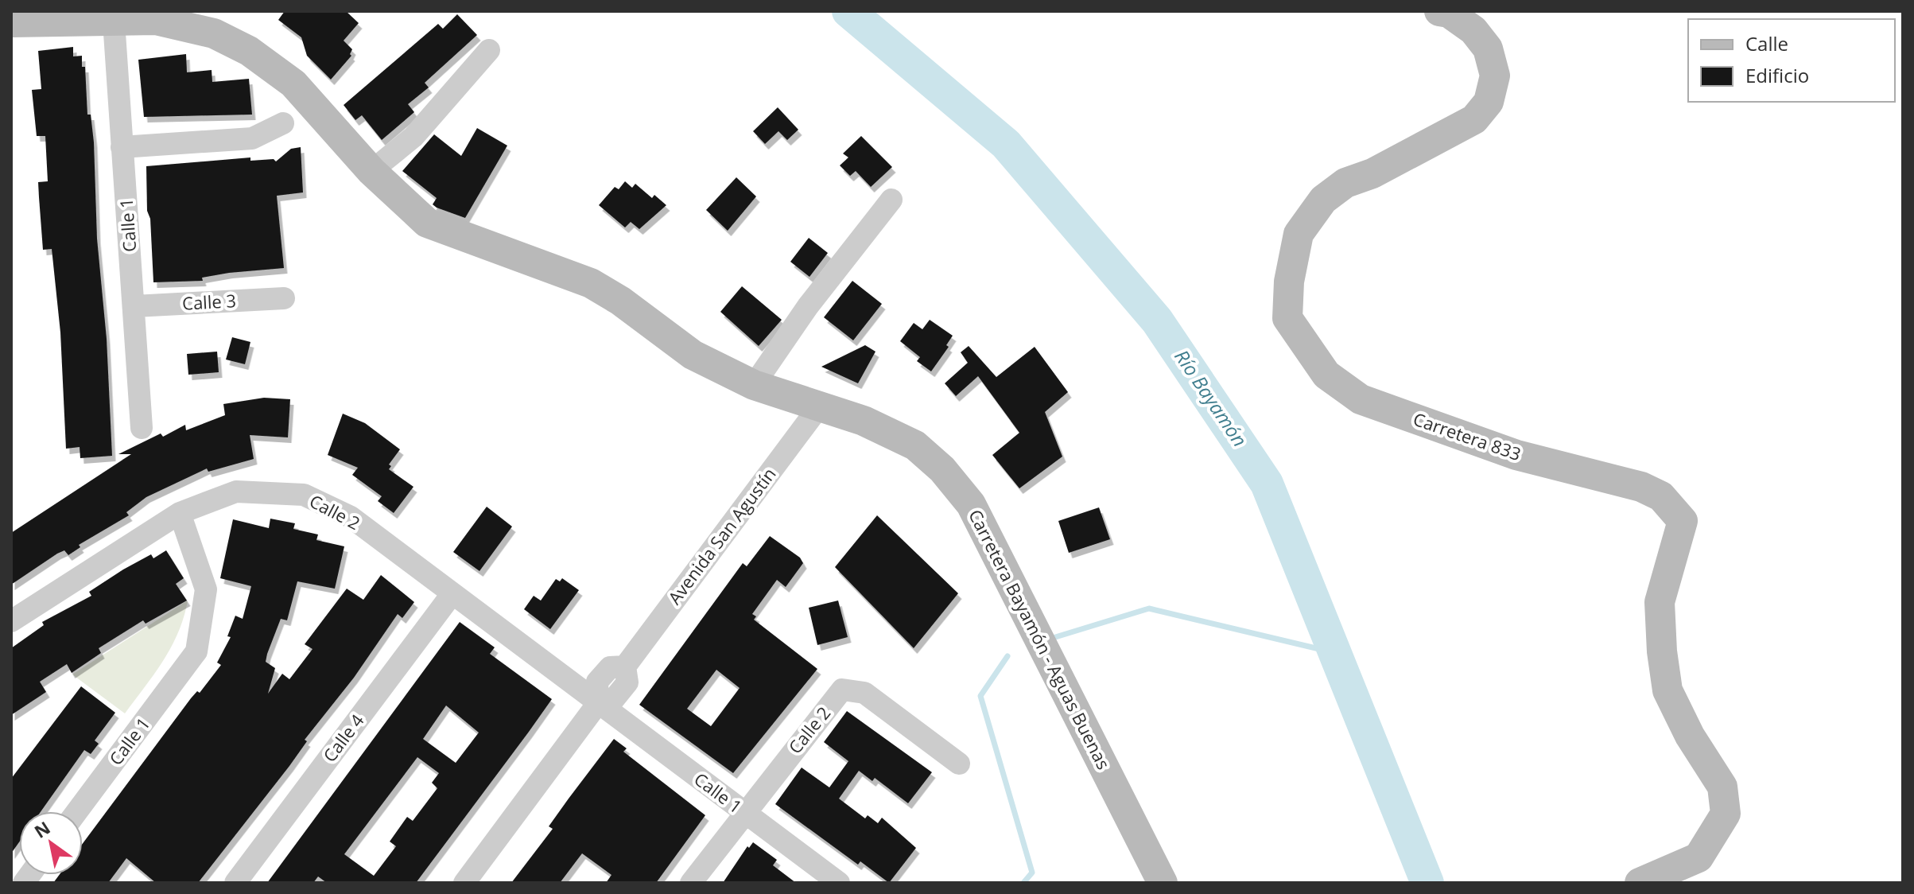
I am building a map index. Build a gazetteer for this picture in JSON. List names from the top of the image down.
{
  "streets": {
    "street": [
      "Calle 1",
      "Calle 3",
      "Carretera 833",
      "Calle 2",
      "Avenida San Agustín",
      "Carretera Bayamón - Aguas Buenas",
      "Calle 4"
    ]
  },
  "crossings": [
    ["Calle 1", "Calle 3"],
    ["Calle 1", "Calle 2"],
    ["Calle 1", "Avenida San Agustín"],
    ["Calle 1", "Carretera Bayamón - Aguas Buenas"],
    ["Calle 2", "Avenida San Agustín"],
    ["Calle 2", "Calle 4"],
    ["Avenida San Agustín", "Carretera Bayamón - Aguas Buenas"]
  ],
  "water": ["Río Bayamón"],
  "legend": ["Calle", "Edificio"],
  "north": "top left"
}
